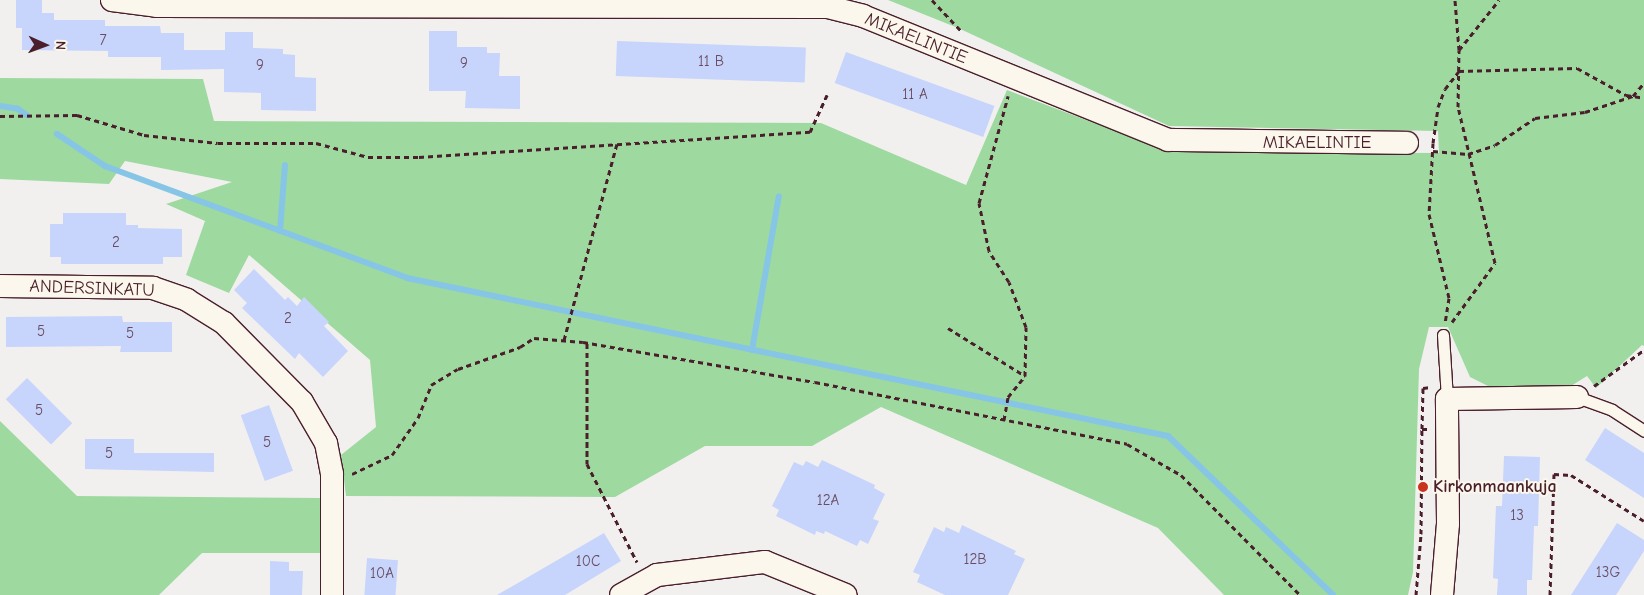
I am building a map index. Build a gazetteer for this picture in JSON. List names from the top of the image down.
{
  "streets": {
    "street": ["MIKAELINTIE", "ANDERSINKATU"]
  },
  "places": ["Kirkonmaankuja"],
  "house_numbers": [
    "7",
    "11 B",
    "9",
    "9",
    "11 A",
    "2",
    "2",
    "5",
    "5",
    "5",
    "5",
    "5",
    "12A",
    "13",
    "12B",
    "10C",
    "13G",
    "10A"
  ],
  "north": "right"
}
